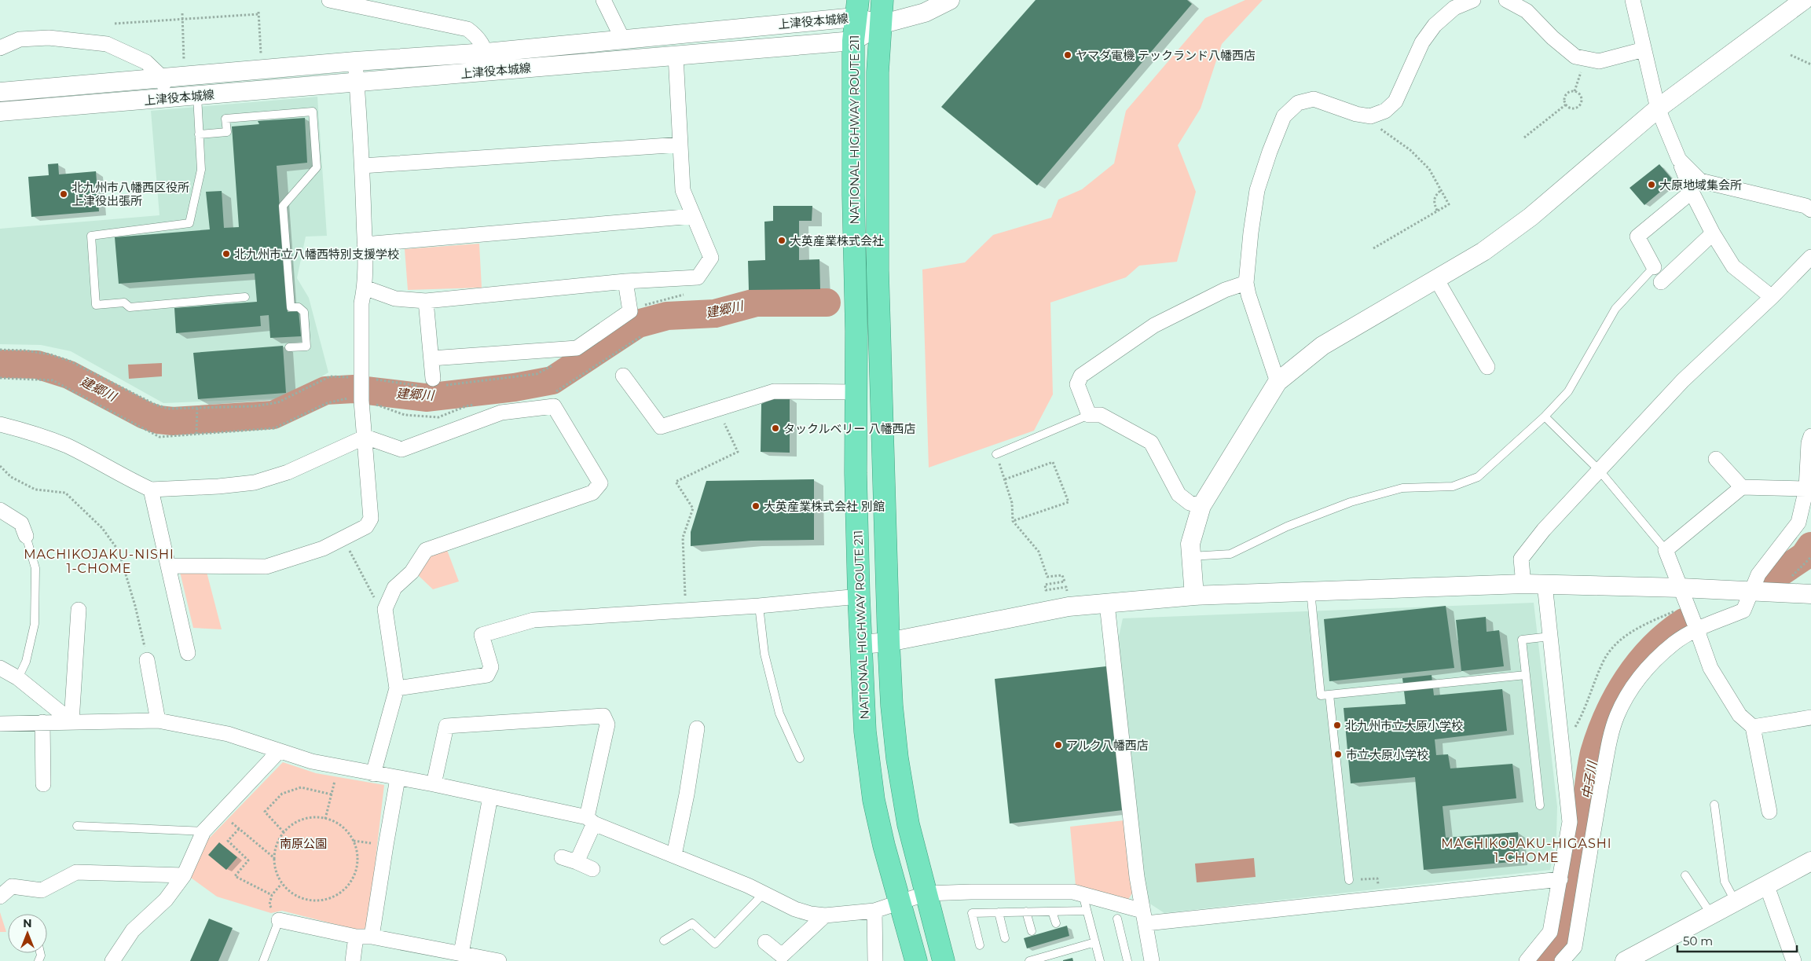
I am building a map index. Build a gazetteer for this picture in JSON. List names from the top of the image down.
{
  "streets": {
    "highway": ["NATIONAL HIGHWAY ROUTE 211"],
    "street": ["上津役本城線"]
  },
  "crossings": [
    ["上津役本城線", "NATIONAL HIGHWAY ROUTE 211"]
  ],
  "districts": ["MACHIKOJAKU-NISHI 1-CHOME", "MACHIKOJAKU-HIGASHI 1-CHOME"],
  "water": ["建郷川", "中子川"],
  "parks": ["南原公園"],
  "places": [
    "ヤマダ電機 テックランド八幡西店",
    "大原地域集会所",
    "北九州市八幡西区役所 上津役出張所",
    "大英産業株式会社",
    "北九州市立八幡西特別支援学校",
    "タックルベリー 八幡西店",
    "大英産業株式会社 別館",
    "北九州市立大原小学校",
    "アルク八幡西店",
    "市立大原小学校"
  ],
  "scale_bar": "50 m",
  "north": "top"
}
